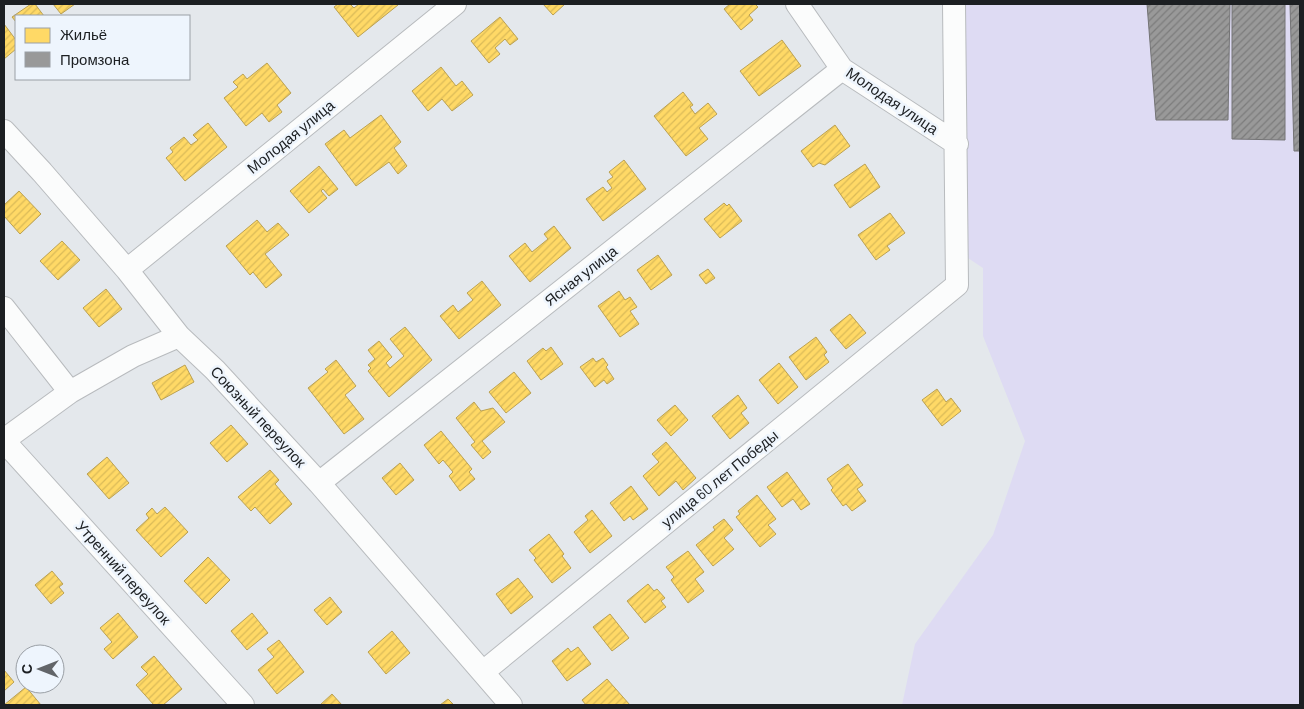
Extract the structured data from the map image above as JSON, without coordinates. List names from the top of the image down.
{
  "streets": {
    "street": [
      "Молодая улица",
      "Ясная улица",
      "Союзный переулок",
      "улица 60 лет Победы",
      "Утренний переулок"
    ]
  },
  "crossings": [
    ["Молодая улица", "Ясная улица"],
    ["Молодая улица", "Союзный переулок"],
    ["Молодая улица", "улица 60 лет Победы"],
    ["Ясная улица", "Союзный переулок"],
    ["Союзный переулок", "улица 60 лет Победы"]
  ],
  "legend": ["Жильё", "Промзона"],
  "north": "left"
}
